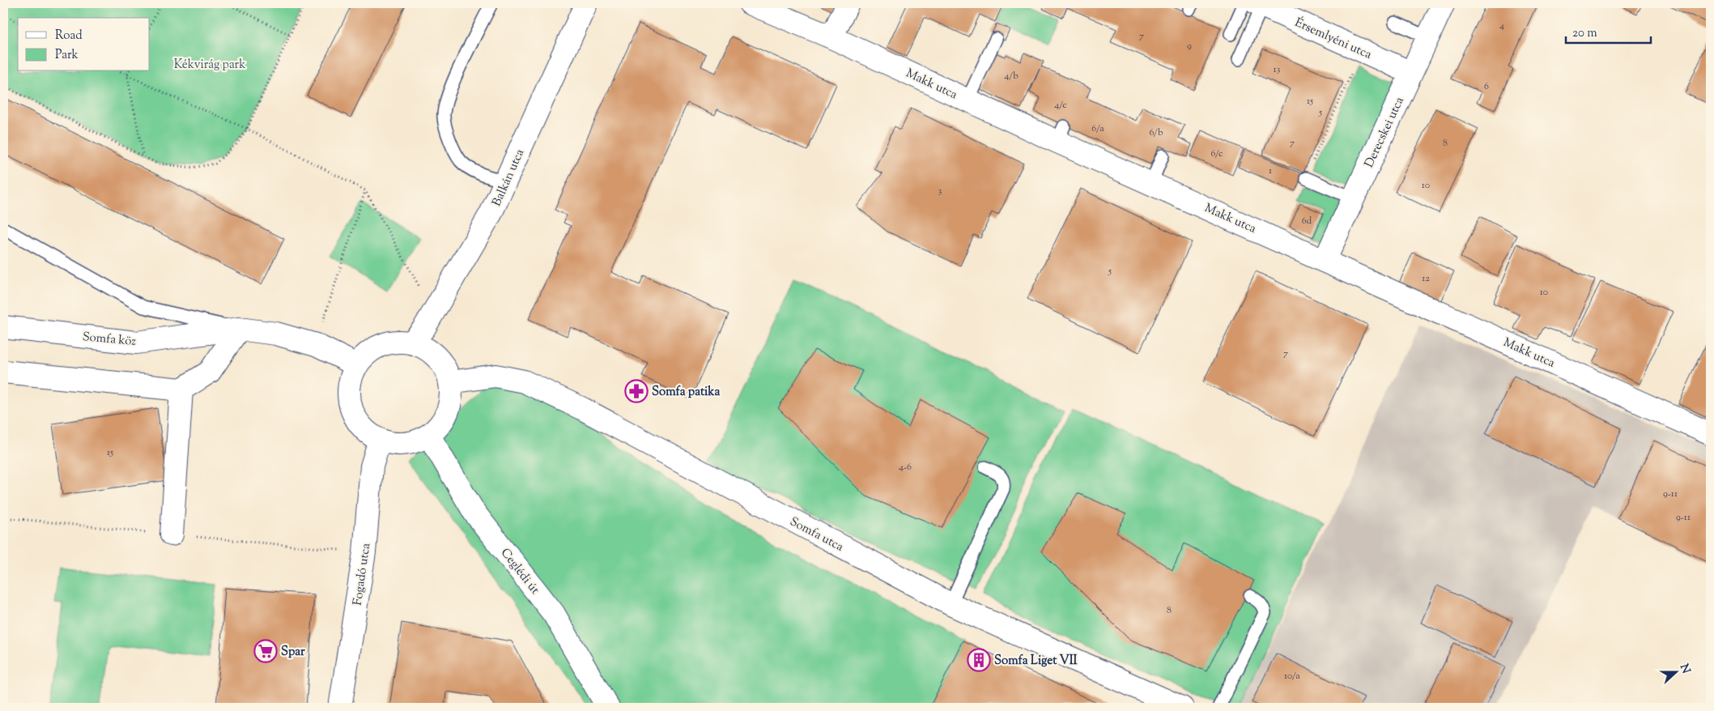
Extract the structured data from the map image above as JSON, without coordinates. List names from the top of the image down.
{
  "streets": {
    "street": [
      "Érsemlyéni utca",
      "Makk utca",
      "Derecskei utca",
      "Balkán utca",
      "Somfa köz",
      "Somfa utca",
      "Ceglédi út",
      "Fogadó utca"
    ]
  },
  "crossings": [
    ["Érsemlyéni utca", "Derecskei utca"],
    ["Makk utca", "Derecskei utca"],
    ["Balkán utca", "Somfa köz"],
    ["Balkán utca", "Somfa utca"],
    ["Balkán utca", "Ceglédi út"],
    ["Balkán utca", "Fogadó utca"],
    ["Somfa köz", "Somfa utca"],
    ["Somfa köz", "Ceglédi út"],
    ["Somfa köz", "Fogadó utca"],
    ["Somfa utca", "Ceglédi út"],
    ["Somfa utca", "Fogadó utca"],
    ["Ceglédi út", "Fogadó utca"]
  ],
  "parks": ["Kékvirág park"],
  "places": {
    "pharmacy": ["Somfa patika"],
    "supermarket": ["Spar"],
    "building": ["Somfa Liget VII"]
  },
  "house_numbers": [
    "4",
    "7",
    "9",
    "13",
    "4/b",
    "6",
    "15",
    "4/c",
    "5",
    "6/a",
    "6/b",
    "7",
    "8",
    "6/c",
    "1",
    "10",
    "3",
    "6d",
    "5",
    "12",
    "10",
    "7",
    "15",
    "4-6",
    "9-11",
    "9-11",
    "8",
    "10/a"
  ],
  "legend": ["Road", "Park"],
  "scale_bar": "20 m",
  "north": "right"
}
